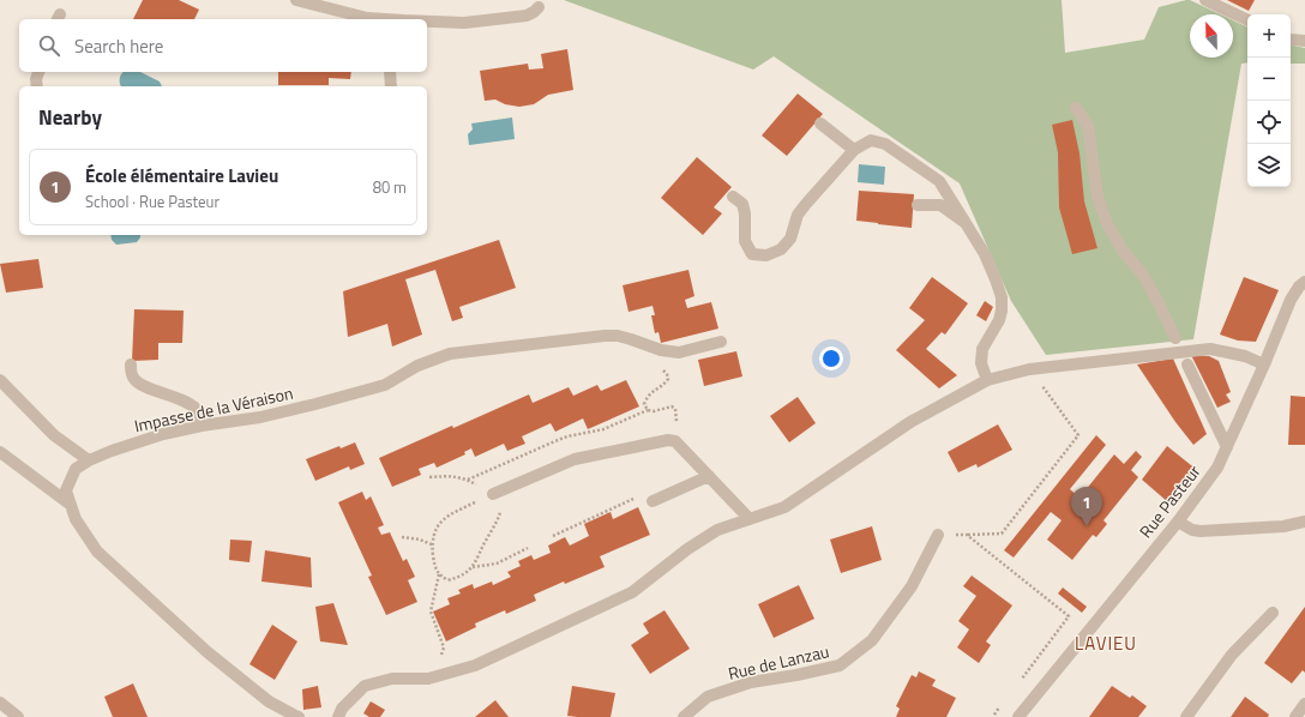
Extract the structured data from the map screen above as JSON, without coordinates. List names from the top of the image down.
{
  "streets": {
    "street": ["Impasse de la Véraison", "Rue Pasteur", "Rue de Lanzau"]
  },
  "districts": ["LAVIEU"],
  "north": "top",
  "page": {
    "map_buttons": ["+", "−"],
    "search": "Search here",
    "heading": "Nearby",
    "list": [
      {
        "mark": "1",
        "name": "École élémentaire Lavieu",
        "note": "School · Rue Pasteur",
        "value": "80 m"
      }
    ],
    "pins": "1"
  }
}
